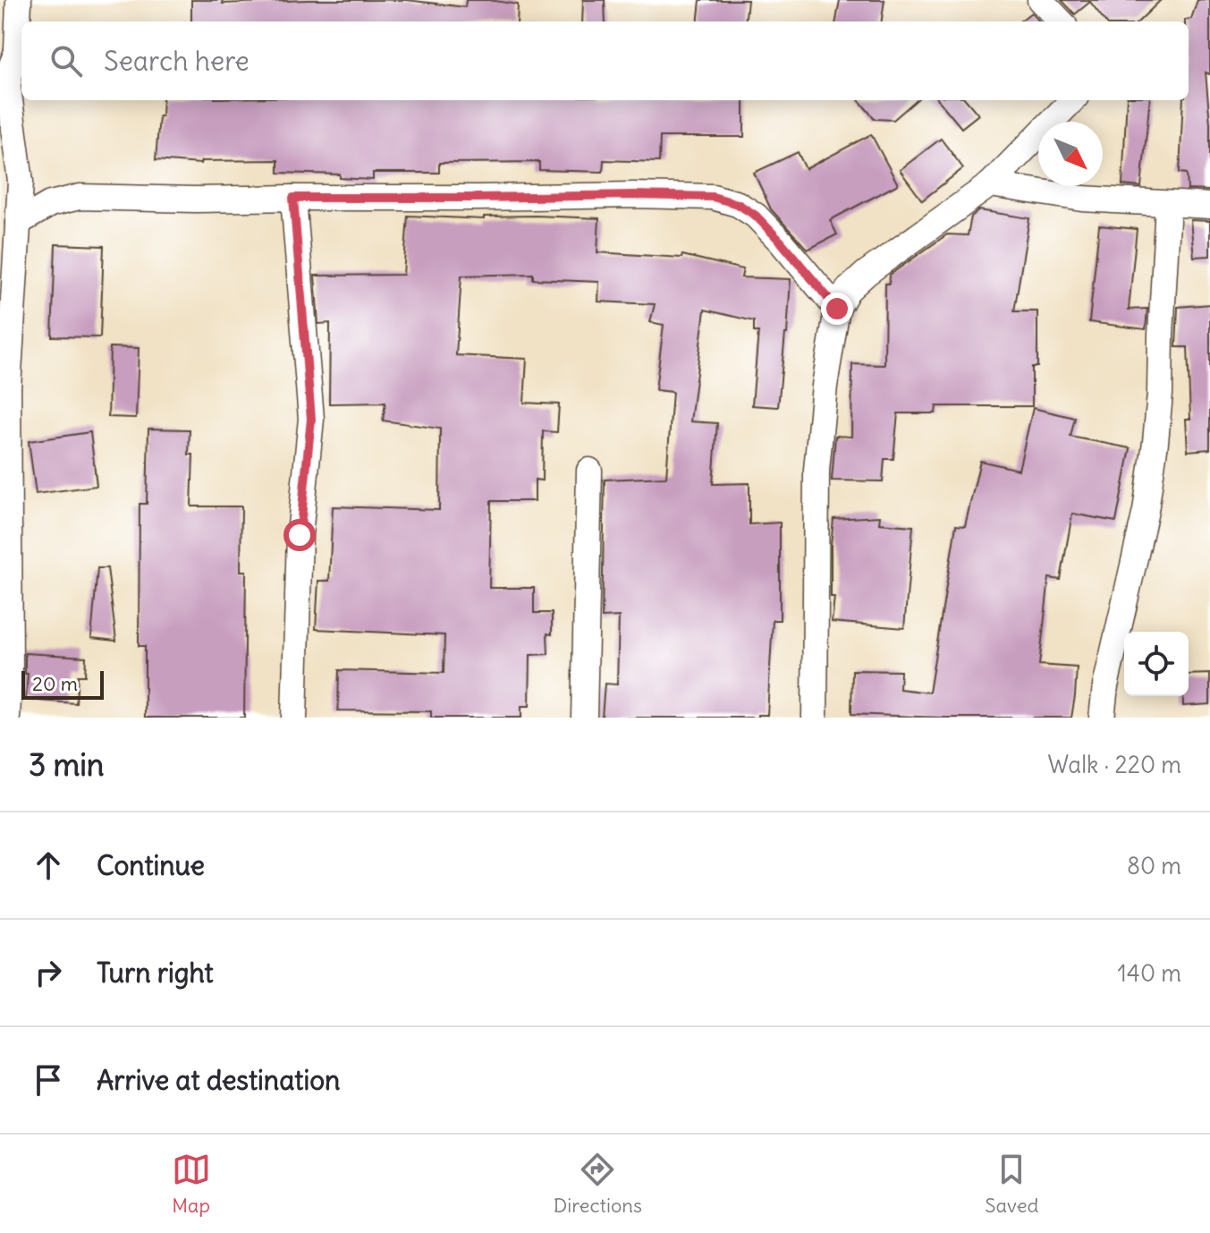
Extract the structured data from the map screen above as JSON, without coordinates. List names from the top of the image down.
{
  "scale_bar": "20 m",
  "north": "bottom right",
  "page": {
    "search": "Search here",
    "scale": "20 m",
    "heading": ["3 min", "Walk · 220 m"],
    "list": [
      ["Continue", "80 m"],
      ["Turn right", "140 m"],
      "Arrive at destination"
    ],
    "nav": ["Map", "Directions", "Saved"]
  }
}
